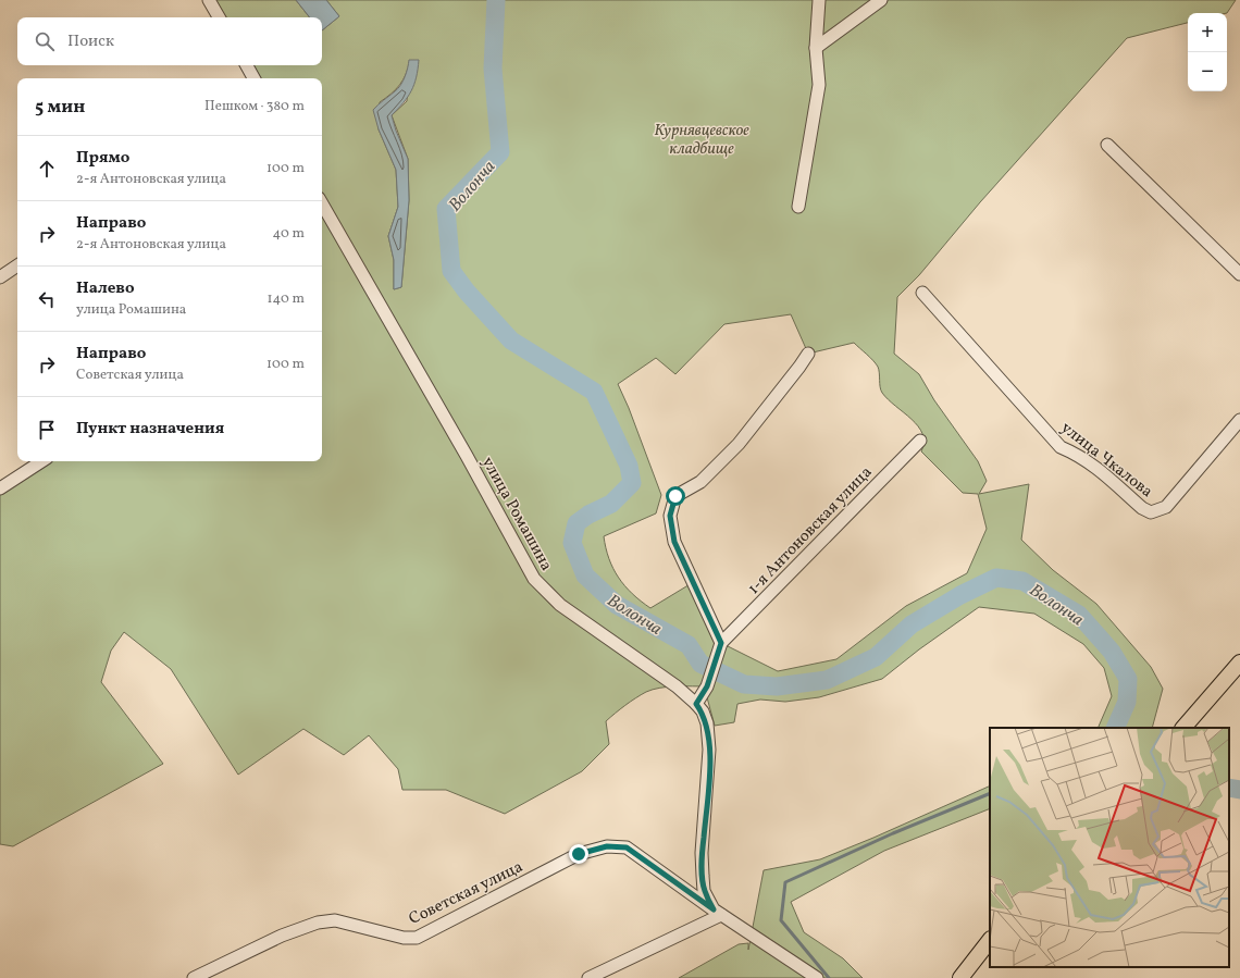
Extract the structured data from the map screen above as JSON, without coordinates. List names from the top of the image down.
{
  "streets": {
    "street": [
      "улица Чкалова",
      "улица Ромашина",
      "1-я Антоновская улица",
      "Советская улица"
    ]
  },
  "crossings": [
    ["улица Ромашина", "Советская улица"]
  ],
  "water": ["Волонча"],
  "parks": ["Курнявцевское кладбище"],
  "page": {
    "map_buttons": ["+", "−"],
    "search": "Поиск",
    "heading": ["5 мин", "Пешком · 380 m"],
    "list": [
      ["Прямо", "2-я Антоновская улица", "100 m"],
      ["Направо", "2-я Антоновская улица", "40 m"],
      ["Налево", "улица Ромашина", "140 m"],
      ["Направо", "Советская улица", "100 m"],
      "Пункт назначения"
    ]
  }
}
